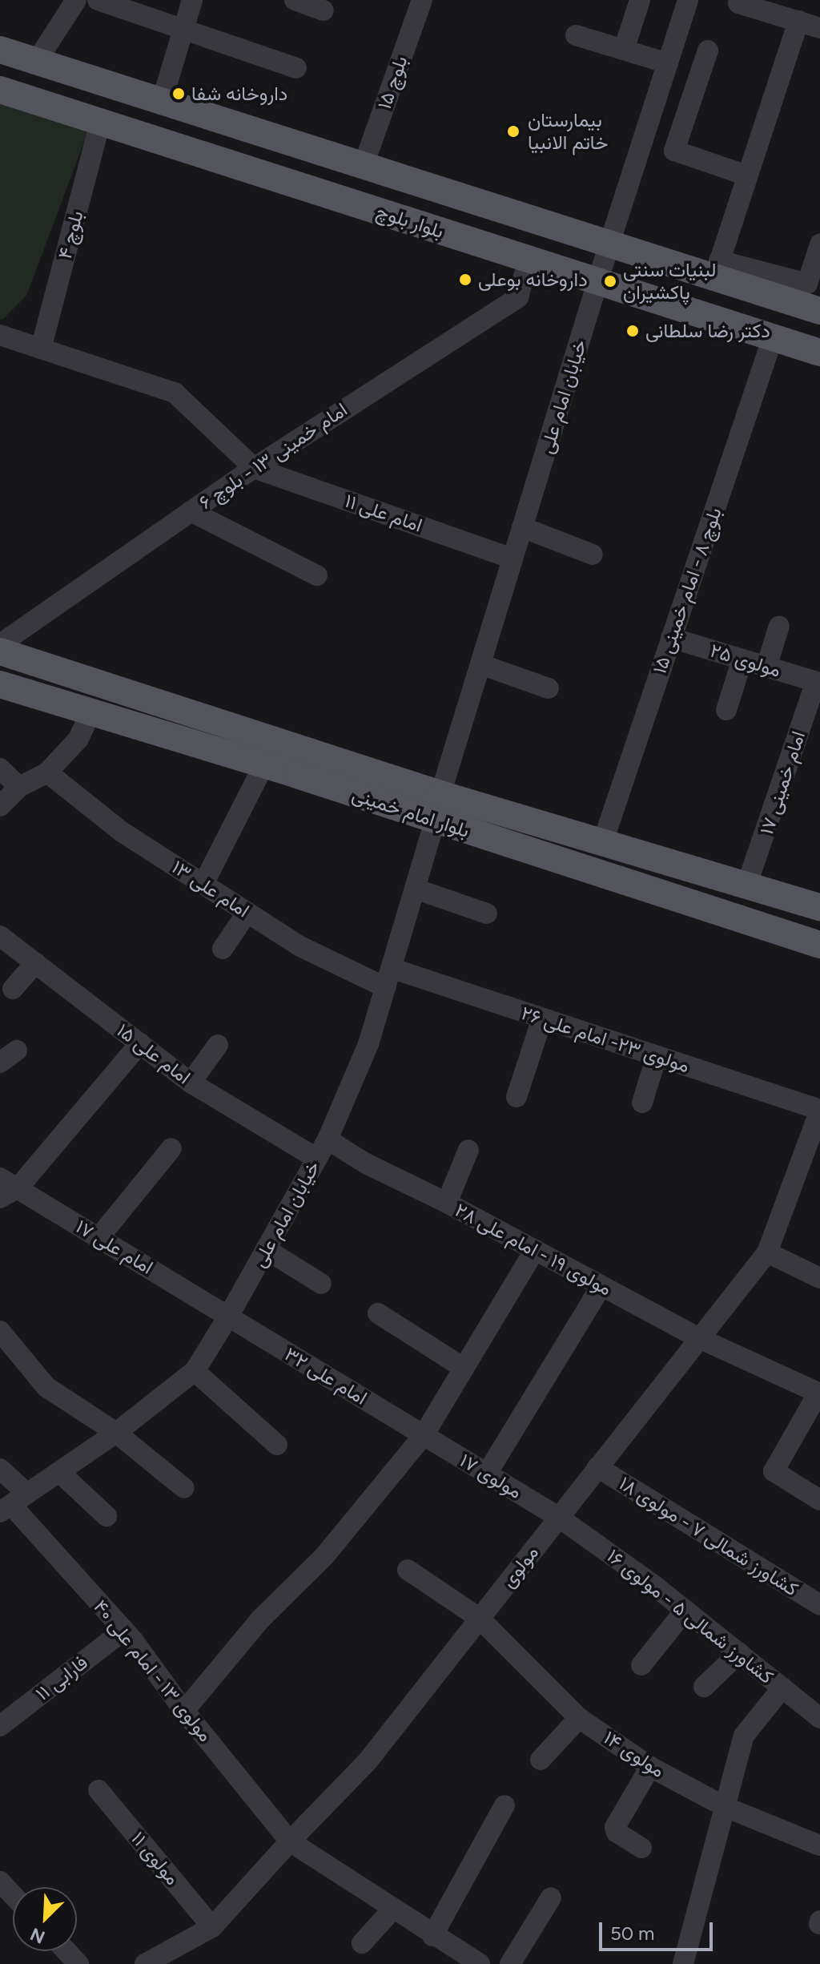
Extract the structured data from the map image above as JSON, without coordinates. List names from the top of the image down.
{
  "streets": {
    "main road": ["بلوار بلوچ", "بلوار امام خمینی"],
    "street": [
      "بلوچ ۱۵",
      "بلوچ ۴",
      "خیابان امام علی",
      "امام خمینی ۱۳ - بلوچ ۶",
      "امام علی ۱۱",
      "بلوچ ۸ - امام خمینی ۱۵",
      "مولوی ۲۵",
      "امام خمینی ۱۷",
      "امام علی ۱۳",
      "مولوی ۲۳- امام علی ۲۶",
      "امام علی ۱۵",
      "امام علی ۱۷",
      "مولوی ۱۹ - امام علی ۲۸",
      "امام علی ۳۲",
      "مولوی ۱۷",
      "کشاورز شمالی ۷ - مولوی ۱۸",
      "مولوی",
      "کشاورز شمالی ۵ - مولوی ۱۶",
      "مولوی ۱۳ - امام علی ۴۰",
      "فارابی ۱۱",
      "مولوی ۱۴",
      "مولوی ۱۱"
    ]
  },
  "crossings": [
    ["بلوچ ۱۵", "بلوار بلوچ"],
    ["بلوار بلوچ", "بلوچ ۴"],
    ["بلوار بلوچ", "خیابان امام علی"],
    ["بلوار بلوچ", "امام خمینی ۱۳ - بلوچ ۶"],
    ["بلوار بلوچ", "بلوچ ۸ - امام خمینی ۱۵"],
    ["خیابان امام علی", "امام علی ۱۱"],
    ["خیابان امام علی", "بلوار امام خمینی"],
    ["خیابان امام علی", "امام علی ۱۳"],
    ["خیابان امام علی", "مولوی ۲۳- امام علی ۲۶"],
    ["خیابان امام علی", "امام علی ۱۵"],
    ["خیابان امام علی", "امام علی ۱۷"],
    ["خیابان امام علی", "مولوی ۱۹ - امام علی ۲۸"],
    ["خیابان امام علی", "امام علی ۳۲"],
    ["خیابان امام علی", "مولوی ۱۳ - امام علی ۴۰"],
    ["امام خمینی ۱۳ - بلوچ ۶", "امام علی ۱۱"],
    ["بلوچ ۸ - امام خمینی ۱۵", "مولوی ۲۵"],
    ["بلوچ ۸ - امام خمینی ۱۵", "بلوار امام خمینی"],
    ["مولوی ۲۵", "امام خمینی ۱۷"],
    ["امام خمینی ۱۷", "بلوار امام خمینی"],
    ["امام علی ۱۳", "مولوی ۲۳- امام علی ۲۶"],
    ["مولوی ۲۳- امام علی ۲۶", "مولوی"],
    ["امام علی ۱۷", "امام علی ۳۲"],
    ["مولوی ۱۹ - امام علی ۲۸", "مولوی"],
    ["امام علی ۳۲", "مولوی ۱۷"],
    ["مولوی ۱۷", "مولوی"],
    ["مولوی ۱۷", "کشاورز شمالی ۵ - مولوی ۱۶"],
    ["کشاورز شمالی ۷ - مولوی ۱۸", "مولوی"],
    ["مولوی", "کشاورز شمالی ۵ - مولوی ۱۶"],
    ["مولوی", "مولوی ۱۳ - امام علی ۴۰"],
    ["مولوی", "مولوی ۱۴"],
    ["مولوی", "مولوی ۱۱"],
    ["مولوی ۱۳ - امام علی ۴۰", "فارابی ۱۱"]
  ],
  "places": [
    "داروخانه شفا",
    "بیمارستان خاتم الانبیا",
    "داروخانه بوعلی",
    "لبنیات سنتی پاکشیران",
    "دکتر رضا سلطانی"
  ],
  "scale_bar": "50 m",
  "north": "bottom left"
}
